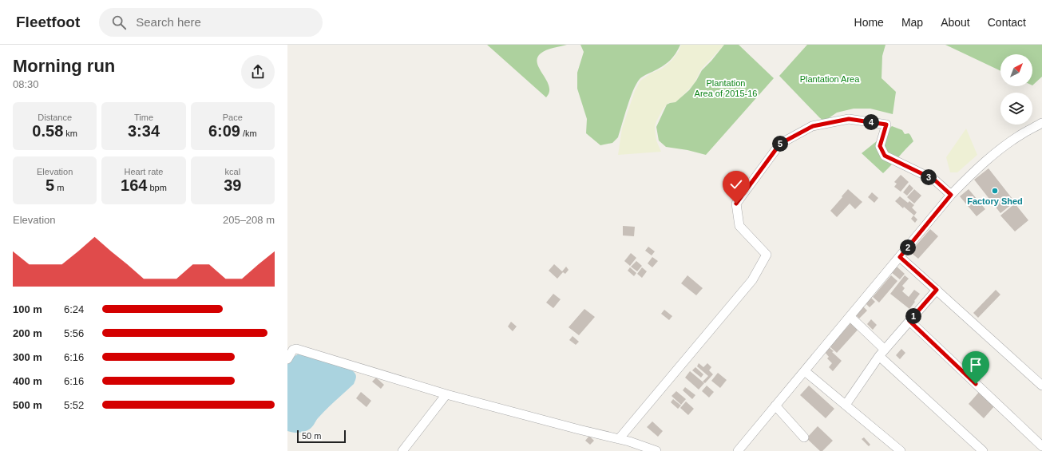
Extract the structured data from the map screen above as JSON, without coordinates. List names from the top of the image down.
{
  "parks": ["Plantation Area", "Plantation Area of 2015-16"],
  "places": ["Factory Shed"],
  "scale_bar": "50 m",
  "north": "top right",
  "page": {
    "header": "Fleetfoot",
    "search": "Search here",
    "nav": [
      "Home",
      "Map",
      "About",
      "Contact"
    ],
    "heading": ["Morning run", "08:30"],
    "stats": [
      ["Distance", "0.58 km"],
      ["Time", "3:34"],
      ["Pace", "6:09 /km"],
      ["Elevation", "5 m"],
      ["Heart rate", "164 bpm"],
      ["kcal", "39"]
    ],
    "pins": [
      "4",
      "5",
      "3",
      "2",
      "1"
    ],
    "chart": ["Elevation", "205–208 m"],
    "list": [
      {
        "name": "100 m",
        "note": "6:24"
      },
      {
        "name": "200 m",
        "note": "5:56"
      },
      {
        "name": "300 m",
        "note": "6:16"
      },
      {
        "name": "400 m",
        "note": "6:16"
      },
      {
        "name": "500 m",
        "note": "5:52"
      }
    ],
    "scale": "50 m"
  }
}
